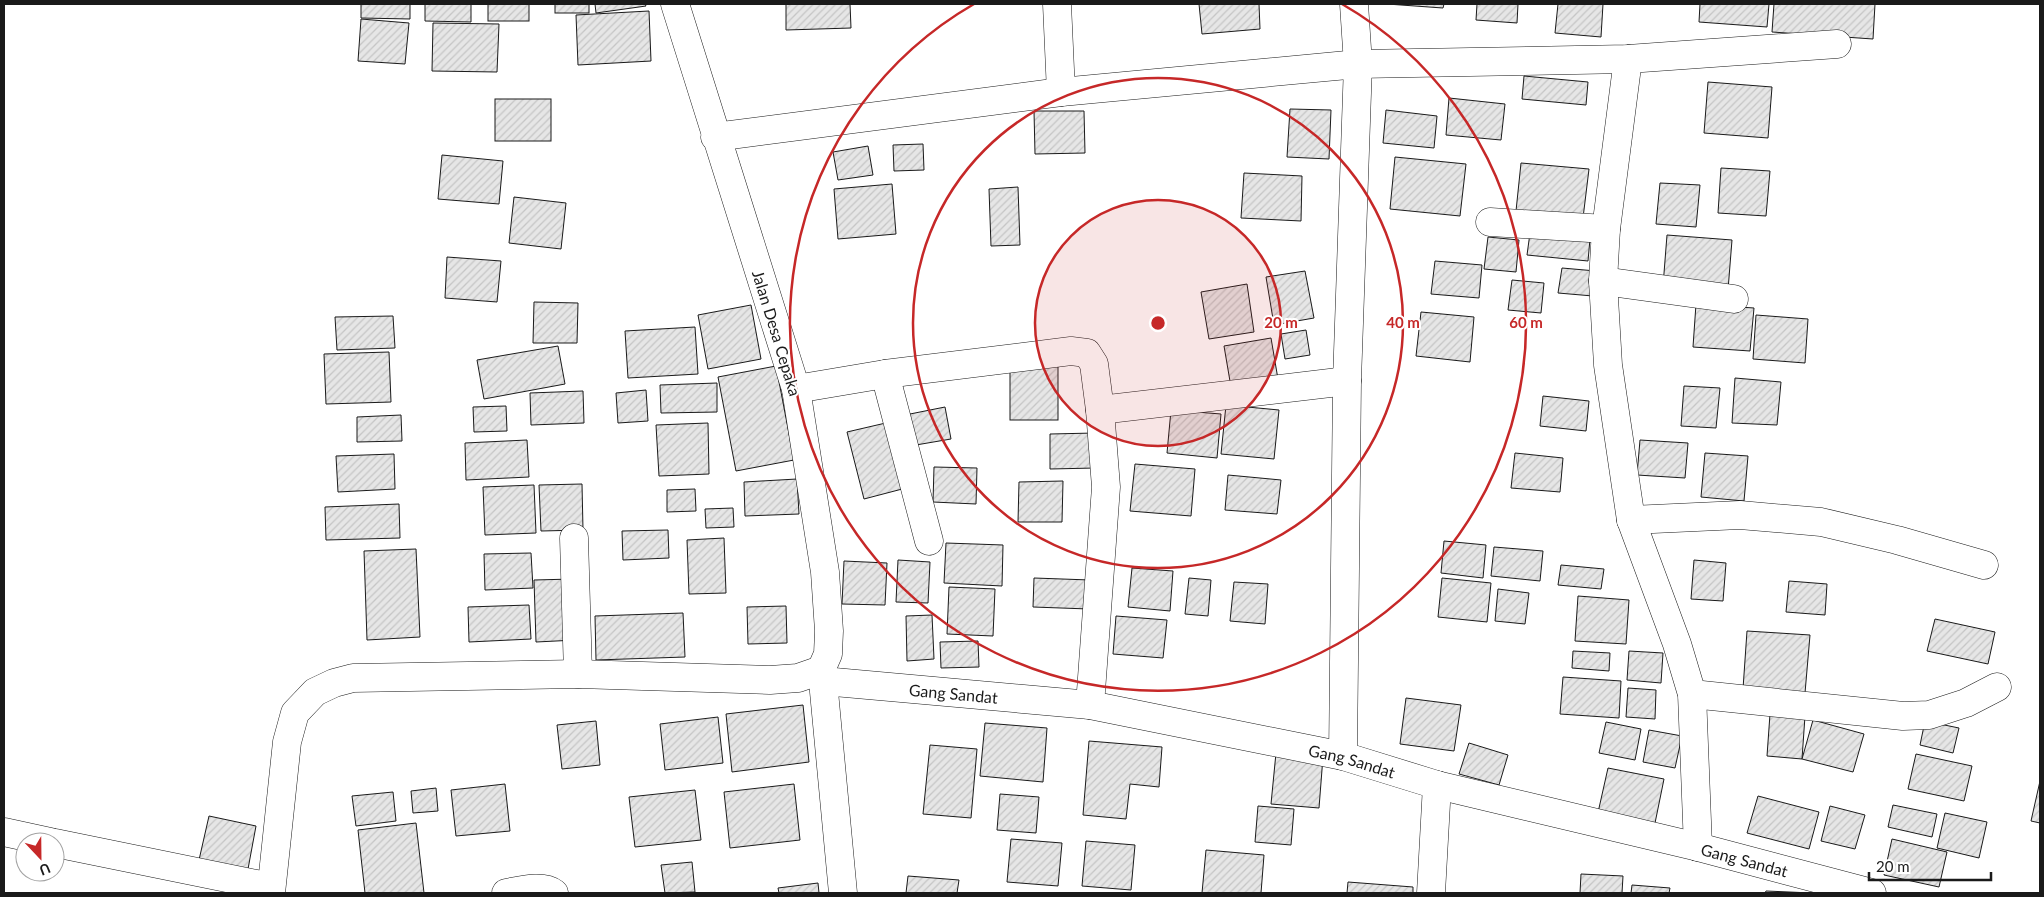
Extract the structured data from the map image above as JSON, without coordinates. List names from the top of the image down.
{
  "streets": {
    "street": ["Jalan Desa Cepaka", "Gang Sandat"]
  },
  "crossings": [
    ["Jalan Desa Cepaka", "Gang Sandat"]
  ],
  "scale_bar": "20 m",
  "north": "bottom",
  "rings": ["20 m", "40 m", "60 m"]
}
